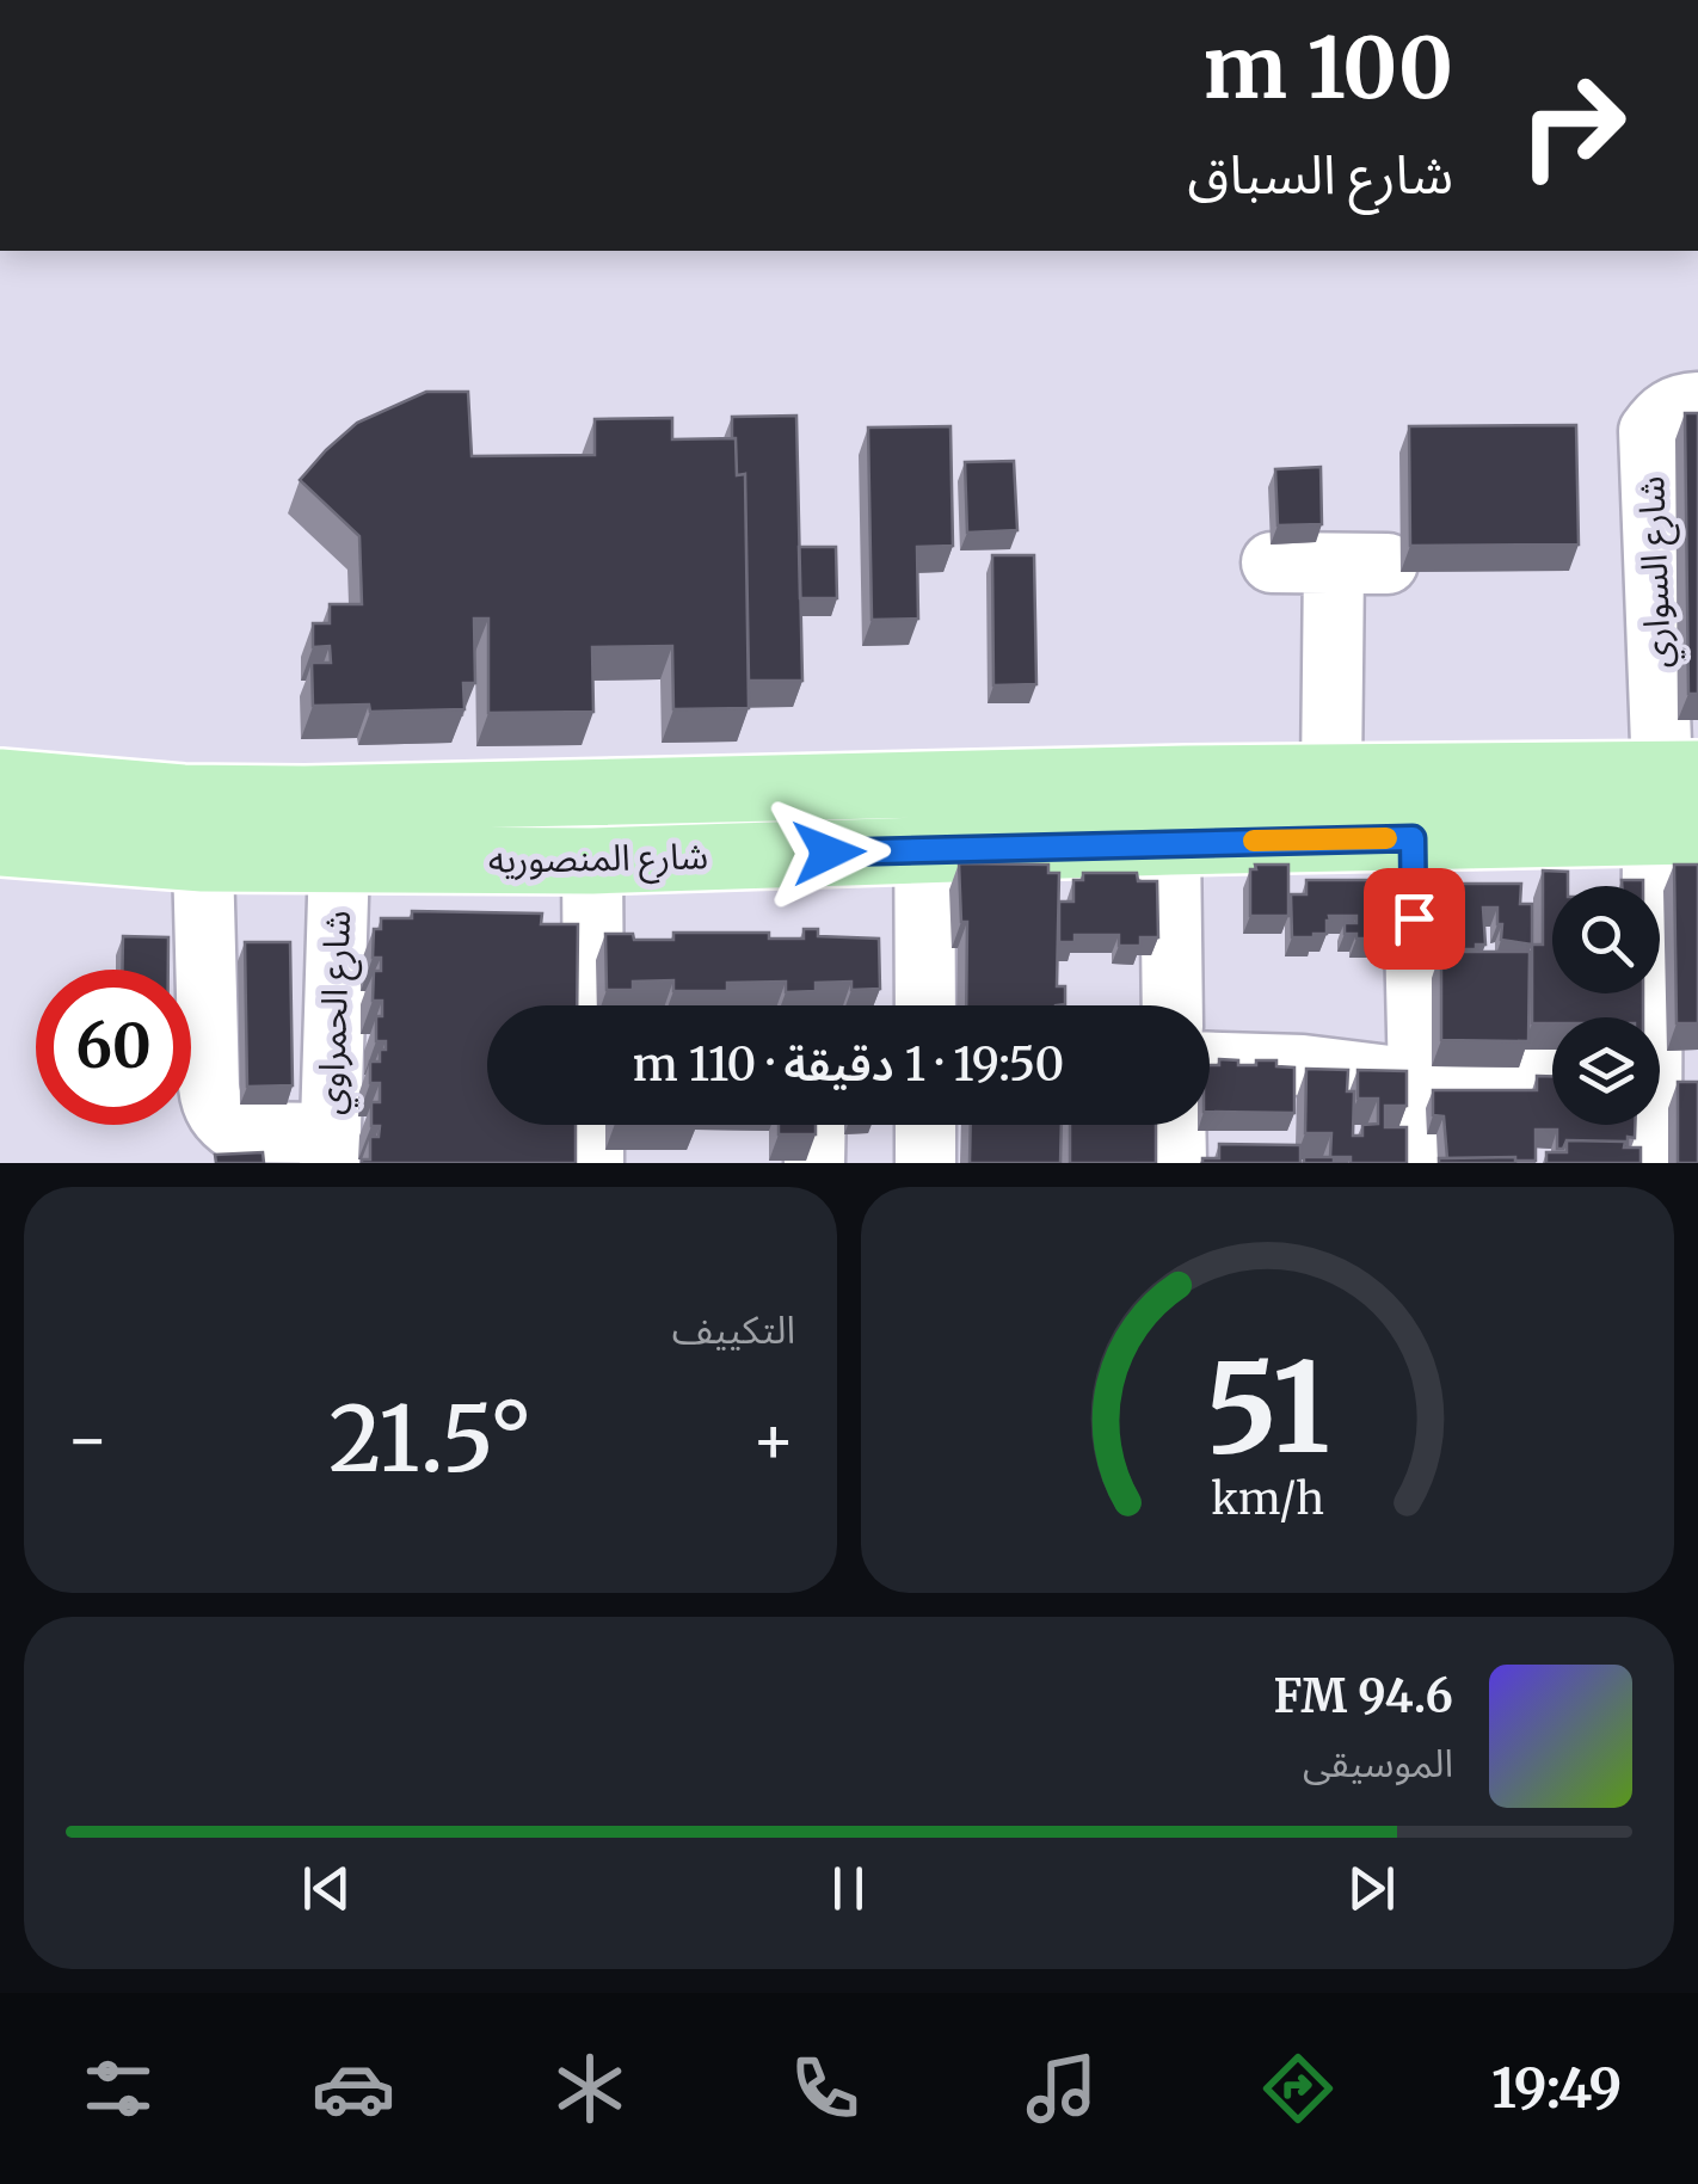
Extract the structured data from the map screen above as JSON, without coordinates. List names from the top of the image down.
{
  "streets": {
    "main road": ["شارع المنصوريه"],
    "street": ["شارع السواري", "شارع الحمراوي"]
  },
  "crossings": [
    ["شارع السواري", "شارع المنصوريه"],
    ["شارع المنصوريه", "شارع الحمراوي"]
  ],
  "page": {
    "turn": ["100 m", "شارع السباق"],
    "limit": "60",
    "trip": "19:50 · 1 دقيقة · 110 m",
    "tile": "التكييف",
    "heat": ["−", "21.5°", "+"],
    "song": ["94.6 FM", "الموسيقى"],
    "tabs": "19:49",
    "gauge": ["51", "km/h"]
  }
}
